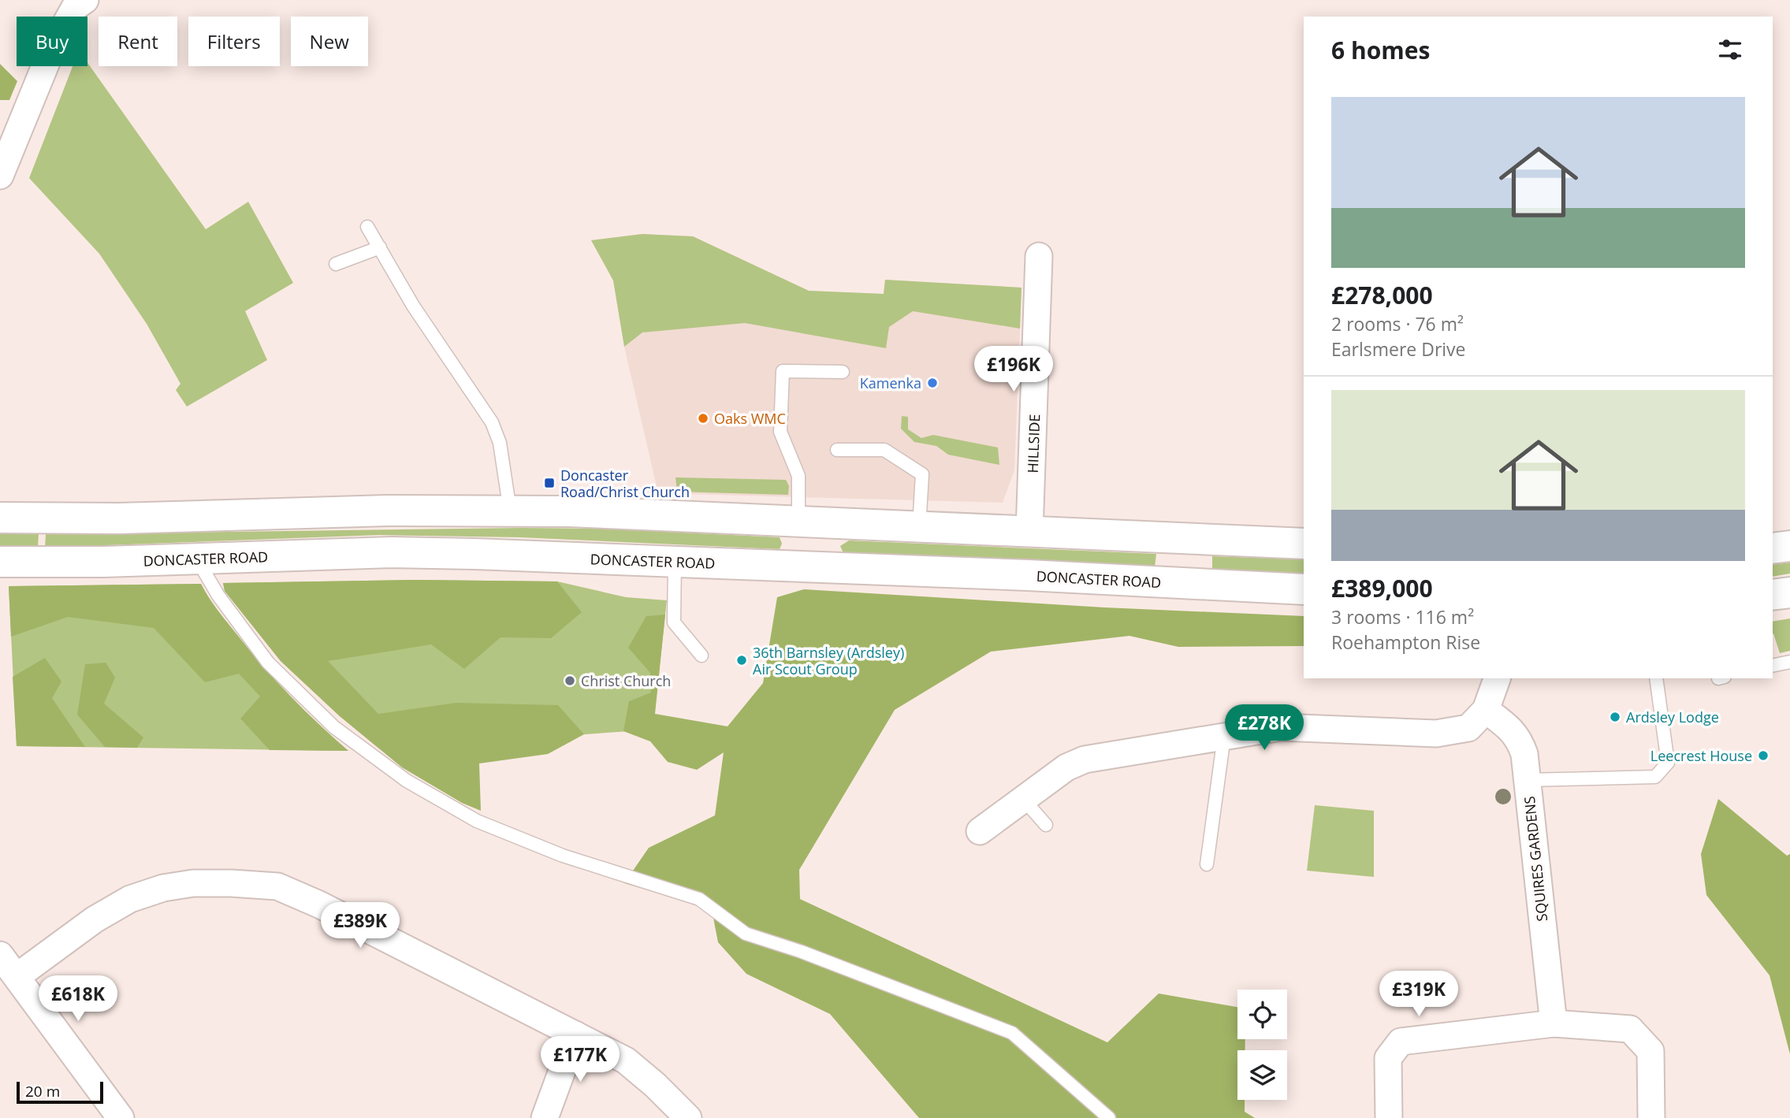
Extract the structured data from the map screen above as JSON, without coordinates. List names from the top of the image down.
{
  "streets": {
    "highway": ["DONCASTER ROAD"],
    "street": ["HILLSIDE", "SQUIRES GARDENS"]
  },
  "places": {
    "other": [
      "Kamenka",
      "Oaks WMC",
      "36th Barnsley (Ardsley) Air Scout Group",
      "Christ Church",
      "Ardsley Lodge",
      "Leecrest House"
    ],
    "transit": ["Doncaster Road/Christ Church"]
  },
  "scale_bar": "20 m",
  "page": {
    "chip": [
      "Buy",
      "Rent",
      "Filters",
      "New"
    ],
    "heading": "6 homes",
    "list": [
      {
        "name": "£278,000",
        "note": "2 rooms · 76 m² · Earlsmere Drive"
      },
      {
        "name": "£389,000",
        "note": "3 rooms · 116 m² · Roehampton Rise"
      }
    ],
    "price": [
      "£196K",
      "£278K",
      "£389K",
      "£319K",
      "£618K",
      "£177K"
    ],
    "scale": "20 m"
  }
}
